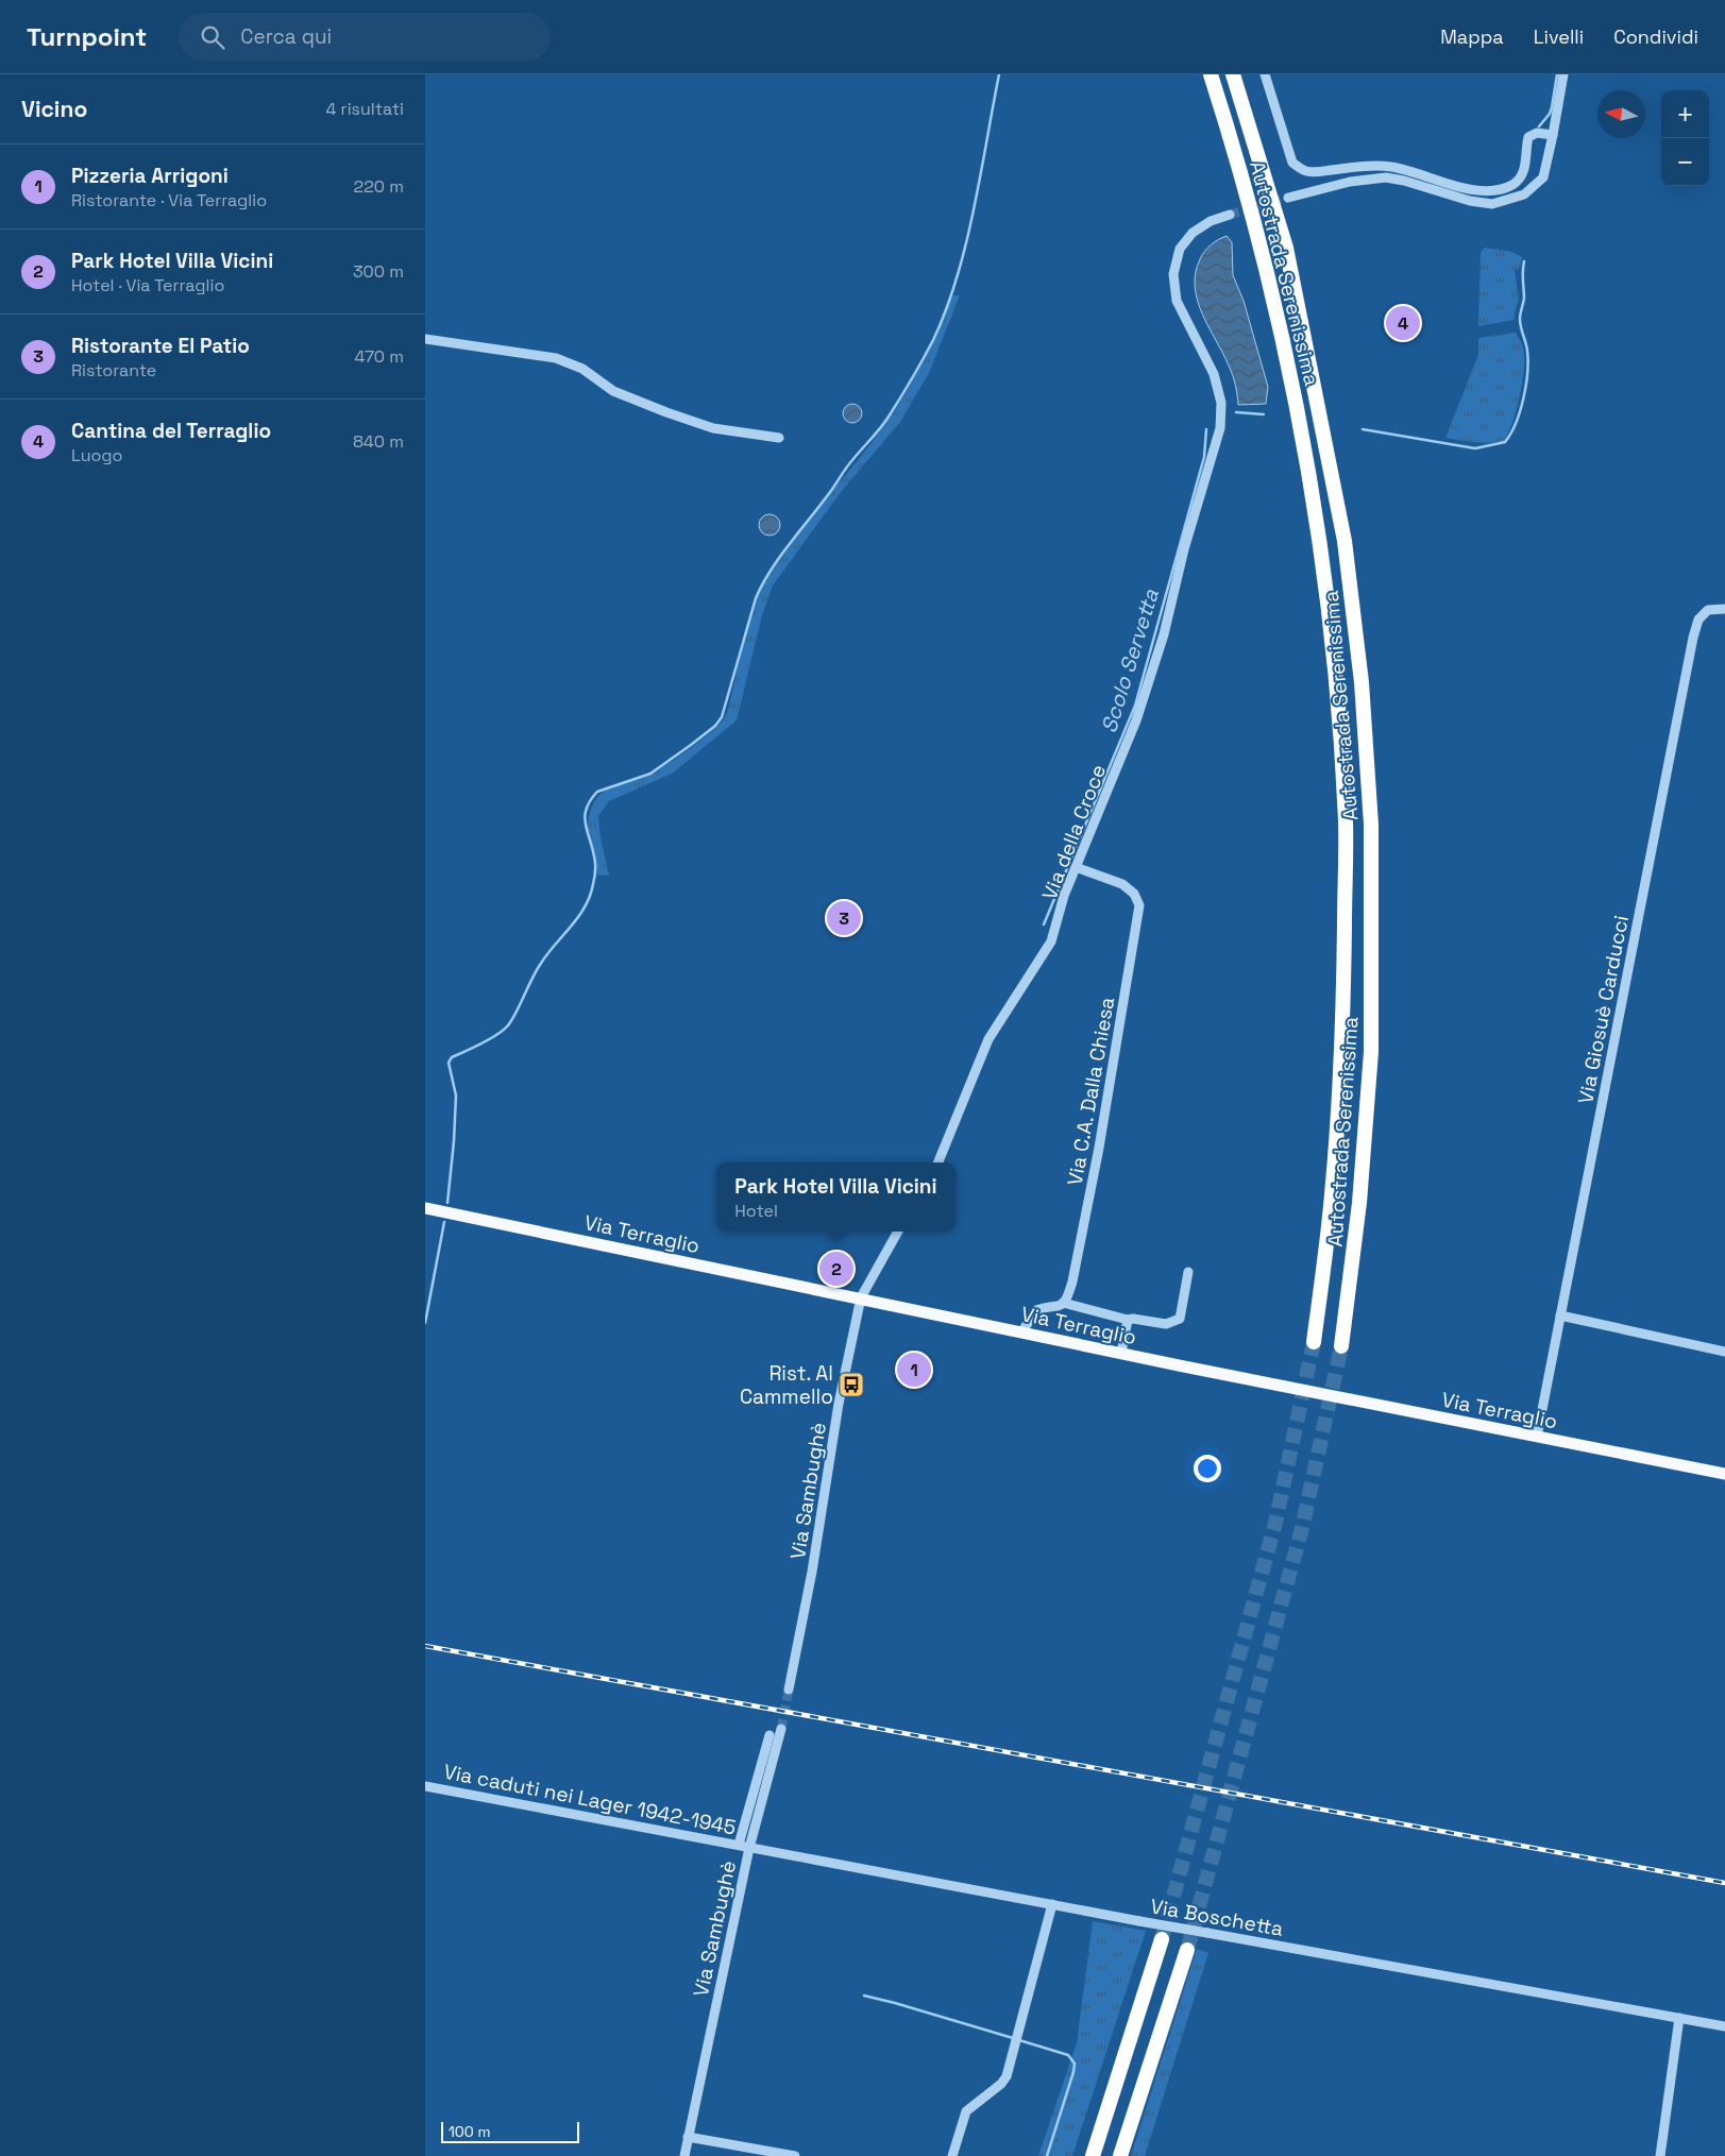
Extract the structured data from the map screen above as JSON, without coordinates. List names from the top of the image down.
{
  "streets": {
    "highway": ["Autostrada Serenissima"],
    "main road": ["Via Terraglio"],
    "street": [
      "Via della Croce",
      "Via Giosuè Carducci",
      "Via C.A. Dalla Chiesa",
      "Via Sambughè",
      "Via caduti nei Lager 1942-1945",
      "Via Boschetta"
    ]
  },
  "crossings": [
    ["Via della Croce", "Via C.A. Dalla Chiesa"],
    ["Via Giosuè Carducci", "Via Terraglio"],
    ["Via Terraglio", "Via Sambughè"],
    ["Via Sambughè", "Via caduti nei Lager 1942-1945"],
    ["Via Sambughè", "Via Boschetta"],
    ["Via caduti nei Lager 1942-1945", "Via Boschetta"]
  ],
  "water": ["Scolo Servetta"],
  "places": {
    "bus stop": ["Rist. Al Cammello"]
  },
  "scale_bar": "100 m",
  "north": "left",
  "page": {
    "header": "Turnpoint",
    "search": "Cerca qui",
    "nav": ["Mappa", "Livelli", "Condividi"],
    "heading": ["Vicino", "4 risultati"],
    "map_buttons": ["+", "−"],
    "list": [
      {
        "mark": "1",
        "name": "Pizzeria Arrigoni",
        "note": "Ristorante · Via Terraglio",
        "value": "220 m"
      },
      {
        "mark": "2",
        "name": "Park Hotel Villa Vicini",
        "note": "Hotel · Via Terraglio",
        "value": "300 m"
      },
      {
        "mark": "3",
        "name": "Ristorante El Patio",
        "note": "Ristorante",
        "value": "470 m"
      },
      {
        "mark": "4",
        "name": "Cantina del Terraglio",
        "note": "Luogo",
        "value": "840 m"
      }
    ],
    "pins": [
      "4",
      "3",
      "2",
      "1"
    ],
    "popup": ["Park Hotel Villa Vicini", "Hotel"],
    "scale": "100 m"
  }
}
